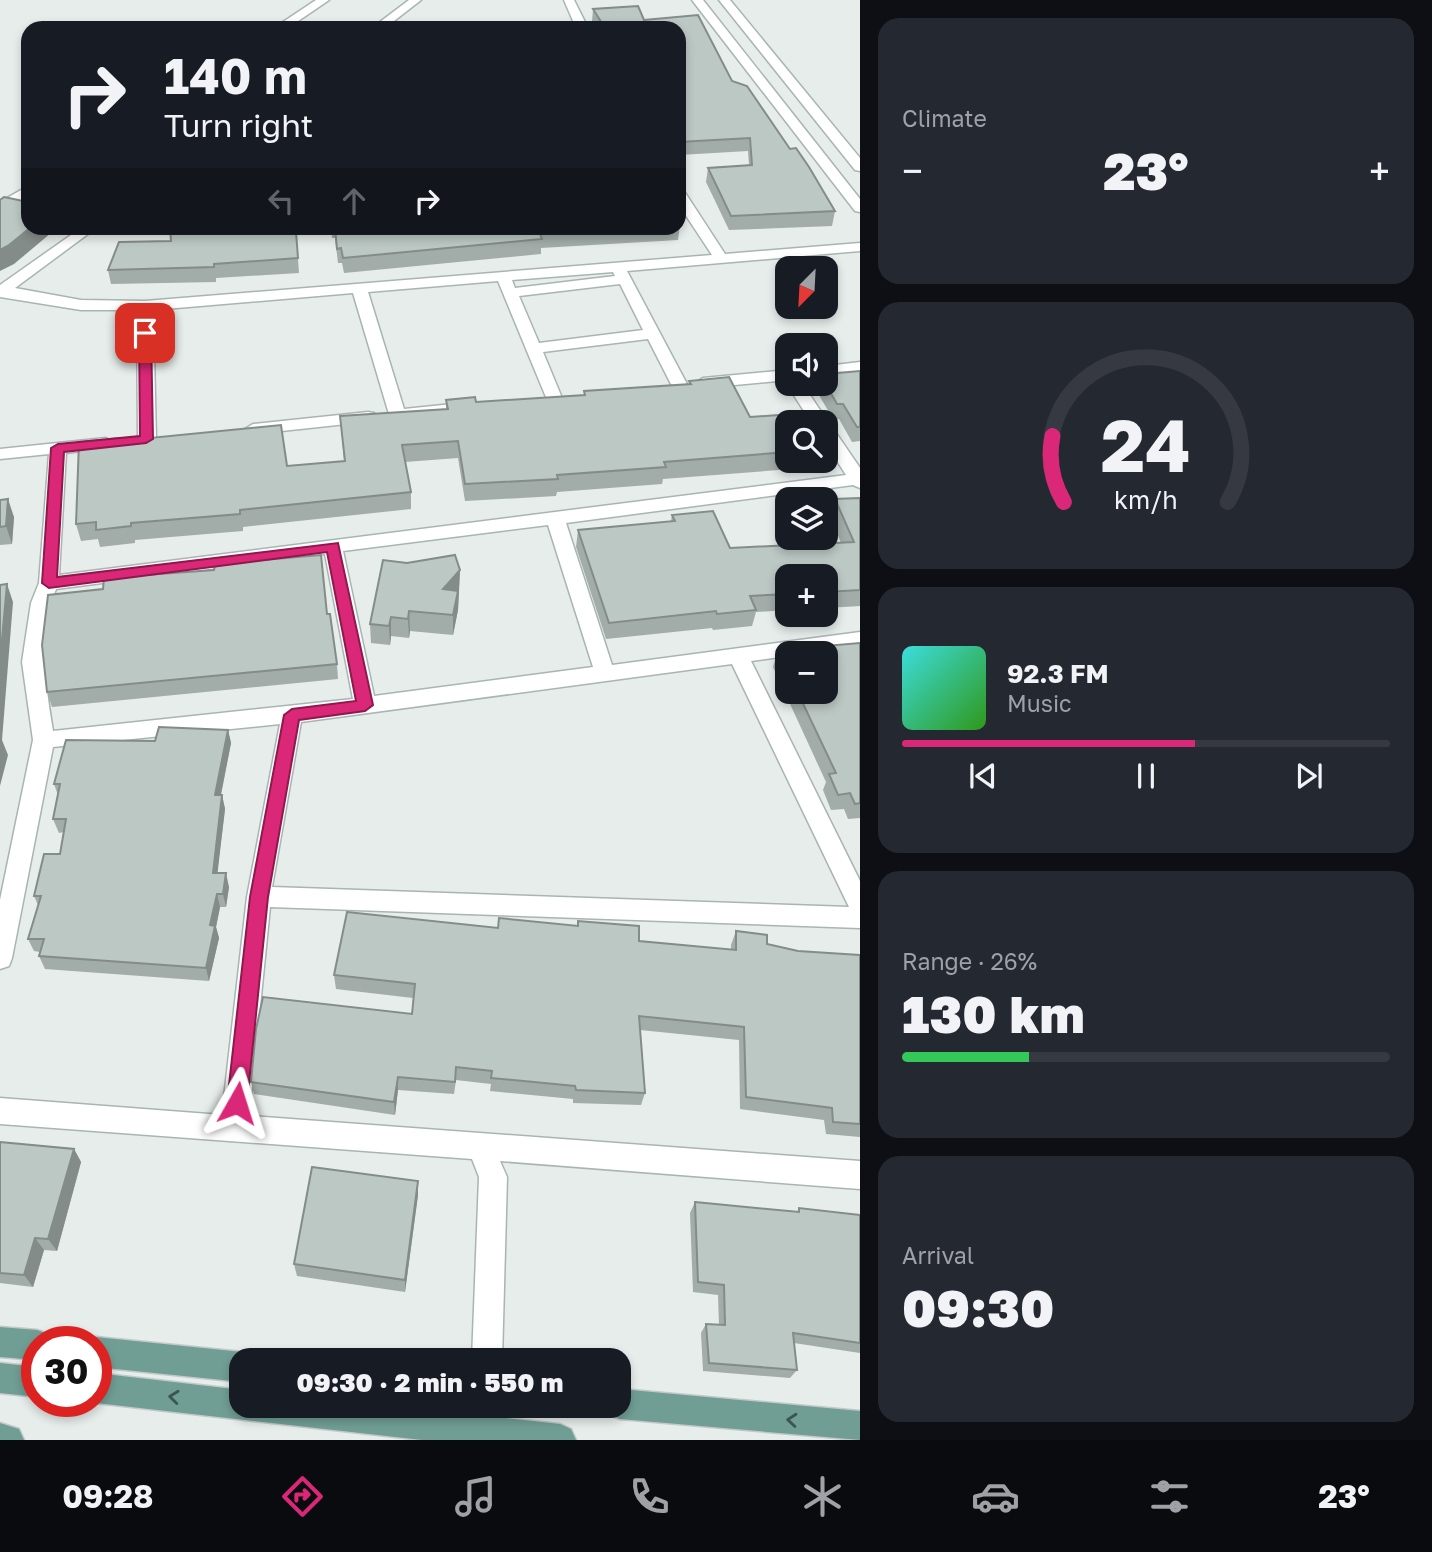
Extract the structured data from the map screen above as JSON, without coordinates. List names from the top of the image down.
{
  "north": "bottom left",
  "page": {
    "tile": [
      "Climate",
      ["Range · 26%", "130 km"],
      ["Arrival", "09:30"]
    ],
    "turn": ["140 m", "Turn right"],
    "heat": ["−", "23°", "+"],
    "map_buttons": ["+", "−"],
    "song": ["92.3 FM", "Music"],
    "limit": "30",
    "trip": "09:30 · 2 min · 550 m",
    "tabs": ["09:28", "23°"],
    "gauge": ["24", "km/h"]
  }
}
